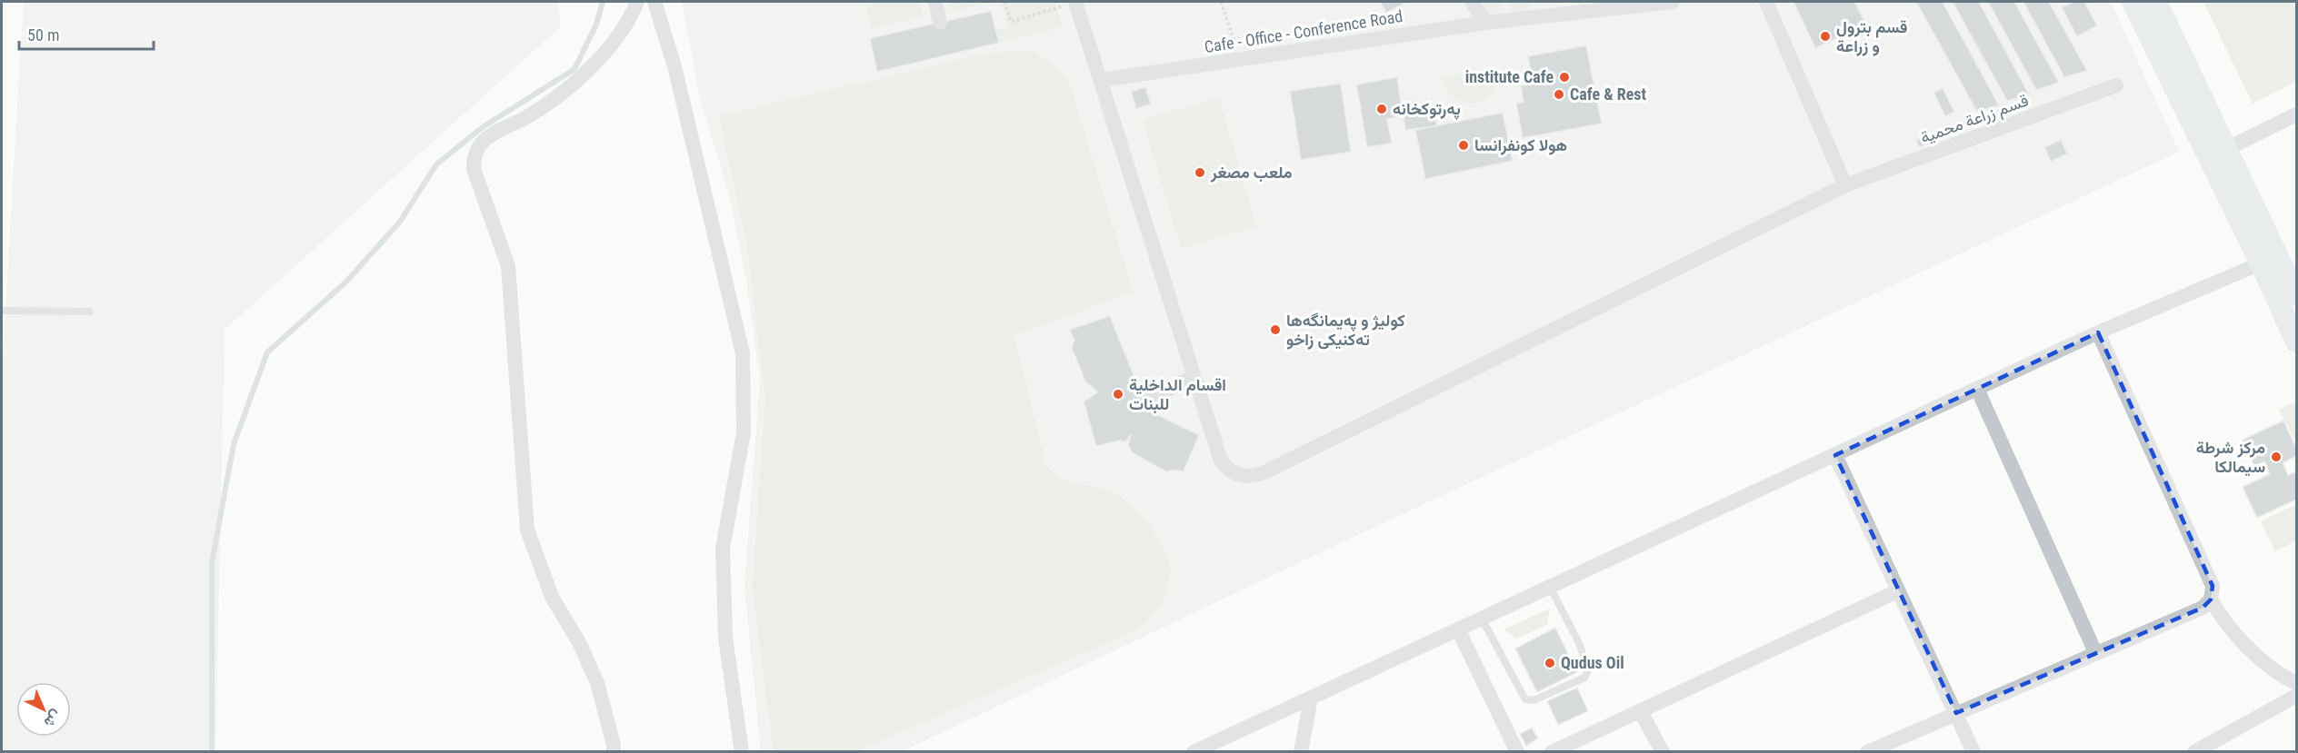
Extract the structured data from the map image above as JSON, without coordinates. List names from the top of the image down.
{
  "streets": {
    "street": ["Cafe - Office - Conference Road", "قسم زراعة محمية"]
  },
  "crossings": [
    ["Cafe - Office - Conference Road", "قسم زراعة محمية"]
  ],
  "places": [
    "قسم بترول و زراعة",
    "institute Cafe",
    "Cafe & Rest",
    "په‌رتوكخانه‌",
    "هولا كونفرانسا",
    "ملعب مصغر",
    "كوليژ و په‌يمانگه‌ها ته‌كنيكى زاخو",
    "اقسام الداخلیة للبنات",
    "مركز شرطة سيمالكا",
    "Qudus Oil"
  ],
  "scale_bar": "50 m",
  "north": "bottom right"
}
